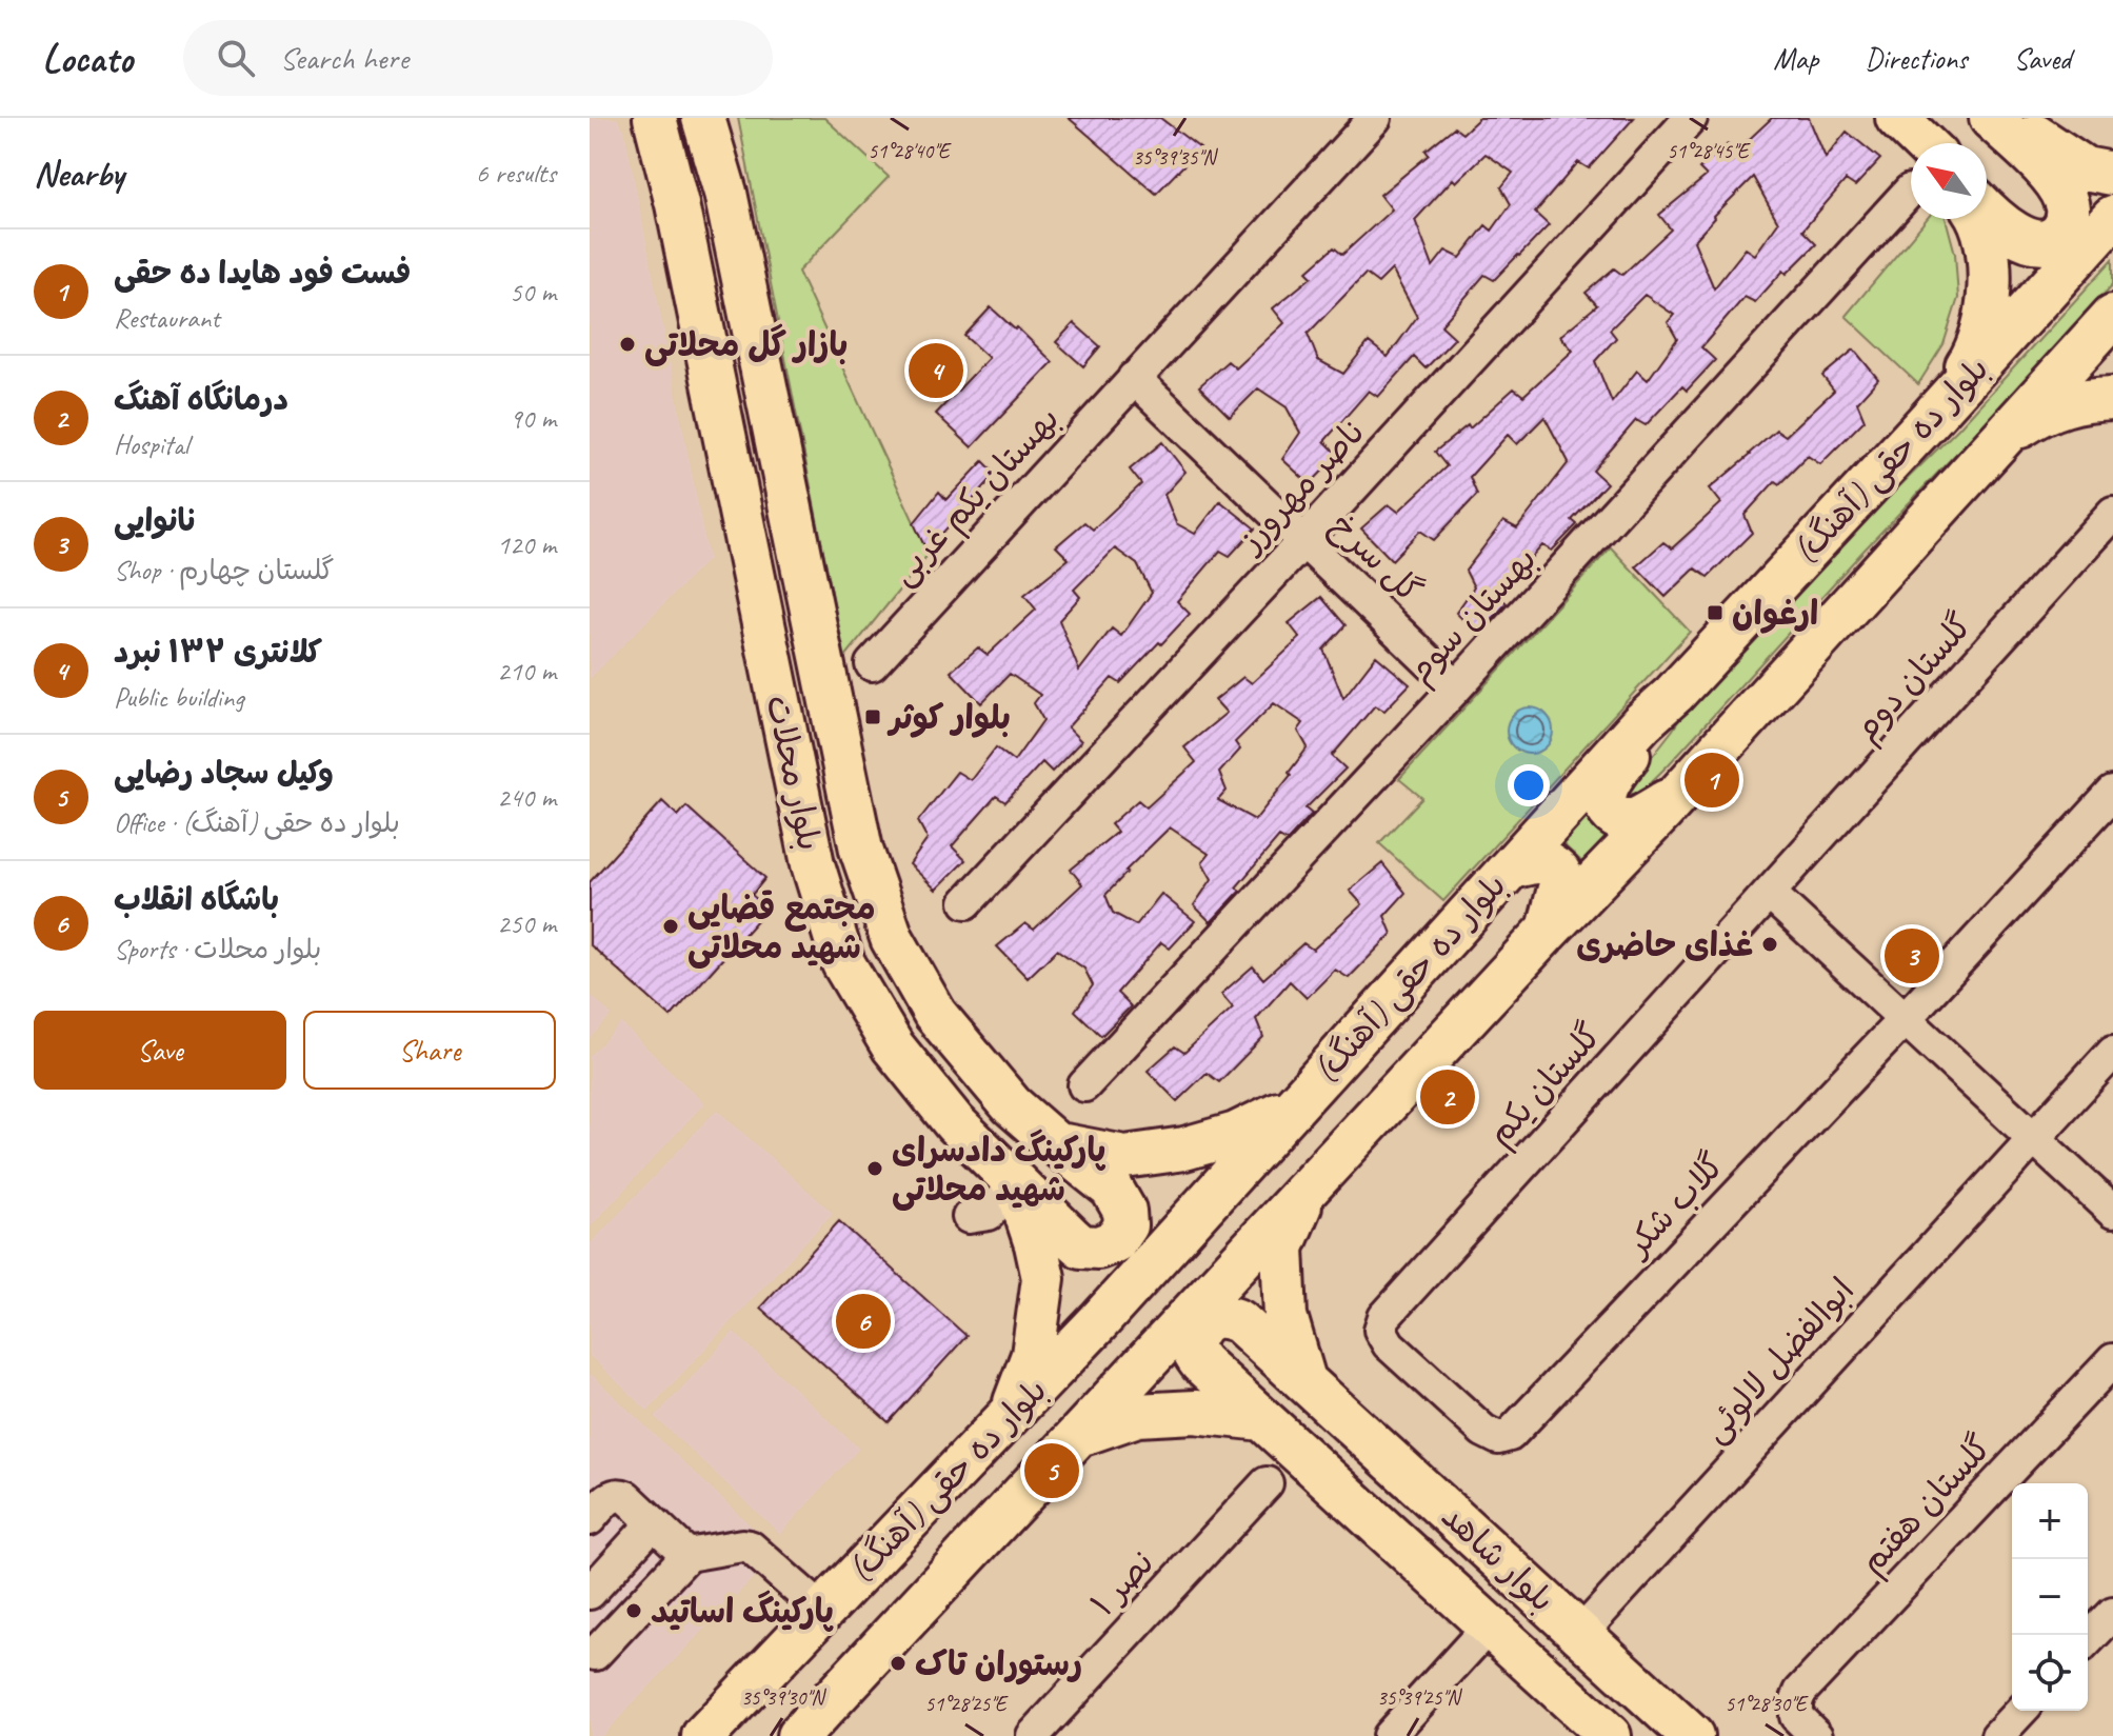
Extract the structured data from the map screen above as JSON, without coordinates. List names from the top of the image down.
{
  "streets": {
    "main road": ["بلوار ده حقی (آهنگ)", "بلوار محلات", "بلوار شاهد"],
    "street": [
      "ناصر مهرورز",
      "بهستان یکم غربی",
      "گل سرخ",
      "بهستان سوم",
      "گلستان دوم",
      "گلستان یکم",
      "گلاب شکر",
      "ابوالفضل لالوئی",
      "گلستان هفتم",
      "نصر ۱"
    ]
  },
  "crossings": [
    ["بلوار ده حقی (آهنگ)", "بلوار محلات"],
    ["ناصر مهرورز", "گل سرخ"],
    ["بهستان یکم غربی", "گل سرخ"],
    ["گل سرخ", "بهستان سوم"],
    ["گلستان دوم", "گلستان یکم"],
    ["گلستان یکم", "گلاب شکر"],
    ["ابوالفضل لالوئی", "بلوار شاهد"]
  ],
  "places": {
    "other": [
      "بازار گل محلاتی",
      "مجتمع قضایی شهید محلاتی",
      "غذای حاضری",
      "پارکینگ دادسرای شهید محلاتی",
      "پارکینگ اساتید",
      "رستوران تاک"
    ],
    "transit": ["ارغوان", "بلوار کوثر"]
  },
  "north": "top left",
  "page": {
    "header": "Locato",
    "search": "Search here",
    "nav": ["Map", "Directions", "Saved"],
    "heading": ["Nearby", "6 results"],
    "list": [
      {
        "mark": "1",
        "name": "فست فود هایدا ده حقی",
        "note": "Restaurant",
        "value": "50 m"
      },
      {
        "mark": "2",
        "name": "درمانگاه آهنگ",
        "note": "Hospital",
        "value": "90 m"
      },
      {
        "mark": "3",
        "name": "نانوایی",
        "note": "Shop · گلستان چهارم",
        "value": "120 m"
      },
      {
        "mark": "4",
        "name": "کلانتری ۱۳۲ نبرد",
        "note": "Public building",
        "value": "210 m"
      },
      {
        "mark": "5",
        "name": "وکیل سجاد رضایی",
        "note": "Office · بلوار ده حقی (آهنگ)",
        "value": "240 m"
      },
      {
        "mark": "6",
        "name": "باشگاه انقلاب",
        "note": "Sports · بلوار محلات",
        "value": "250 m"
      }
    ],
    "pins": [
      "4",
      "1",
      "3",
      "2",
      "6",
      "5"
    ],
    "buttons": ["Save", "Share"],
    "map_buttons": ["+", "−"]
  },
  "coordinates": [
    "51°28'40\"E",
    "51°28'45\"E",
    "35°39'35\"N",
    "35°39'30\"N",
    "35°39'25\"N",
    "51°28'25\"E",
    "51°28'30\"E"
  ]
}
